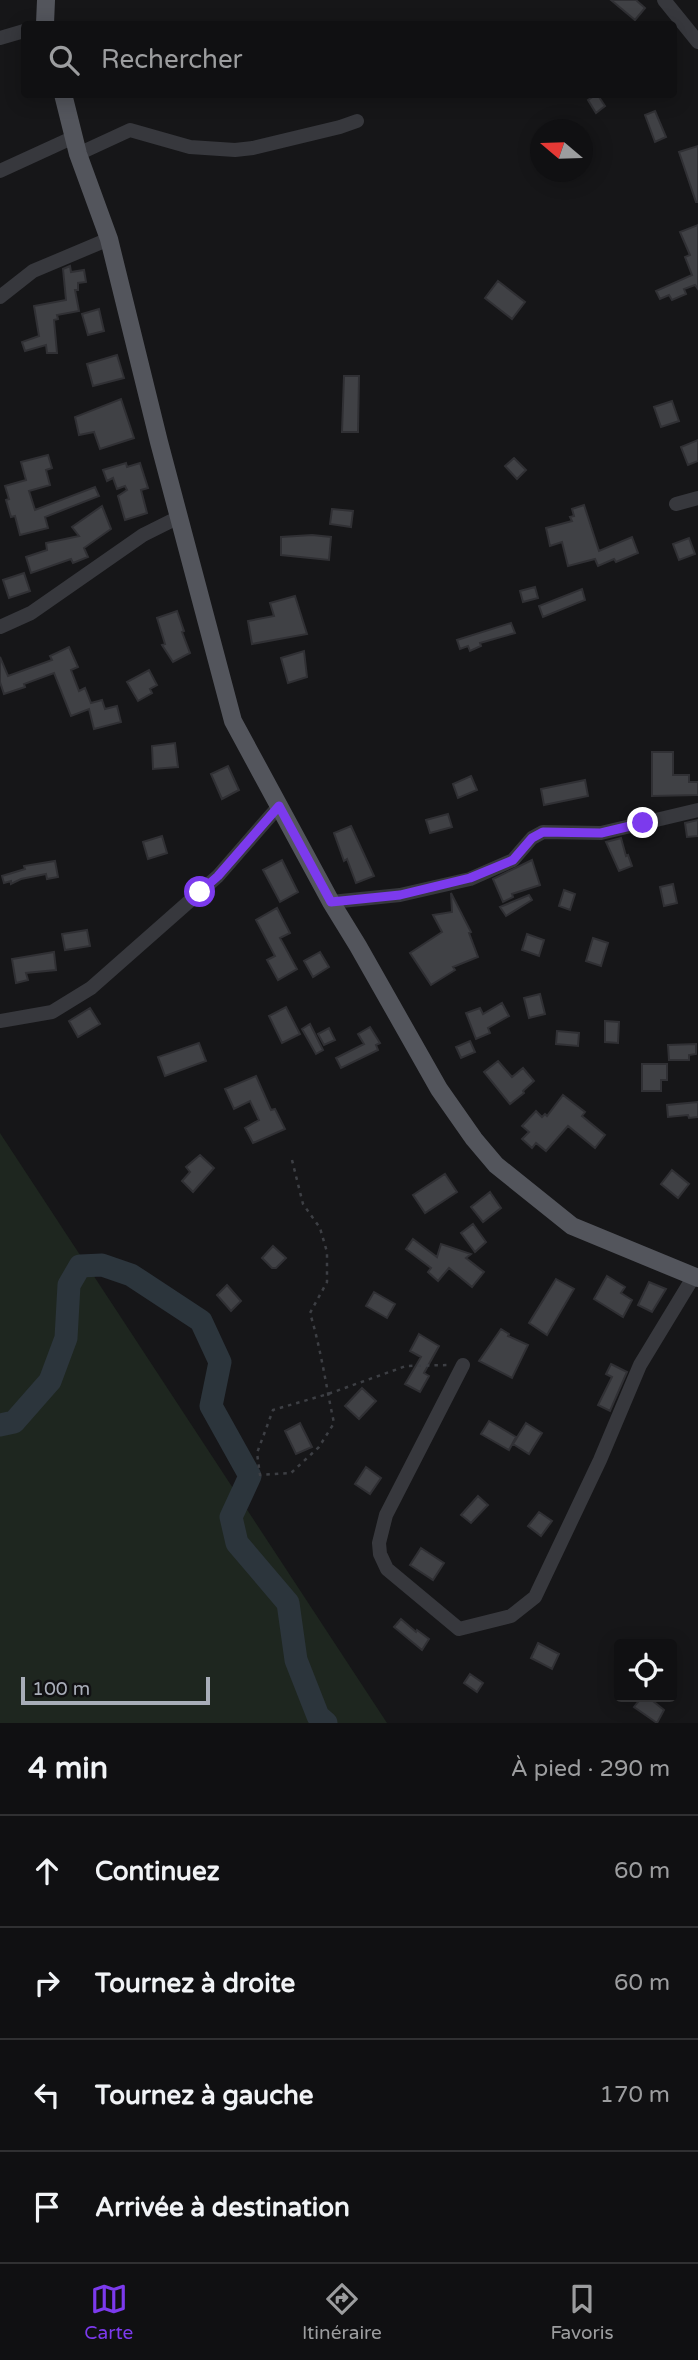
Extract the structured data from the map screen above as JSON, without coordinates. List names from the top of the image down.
{
  "scale_bar": "100 m",
  "north": "left",
  "page": {
    "search": "Rechercher",
    "scale": "100 m",
    "heading": ["4 min", "À pied · 290 m"],
    "list": [
      ["Continuez", "60 m"],
      ["Tournez à droite", "60 m"],
      ["Tournez à gauche", "170 m"],
      "Arrivée à destination"
    ],
    "nav": ["Carte", "Itinéraire", "Favoris"]
  }
}
